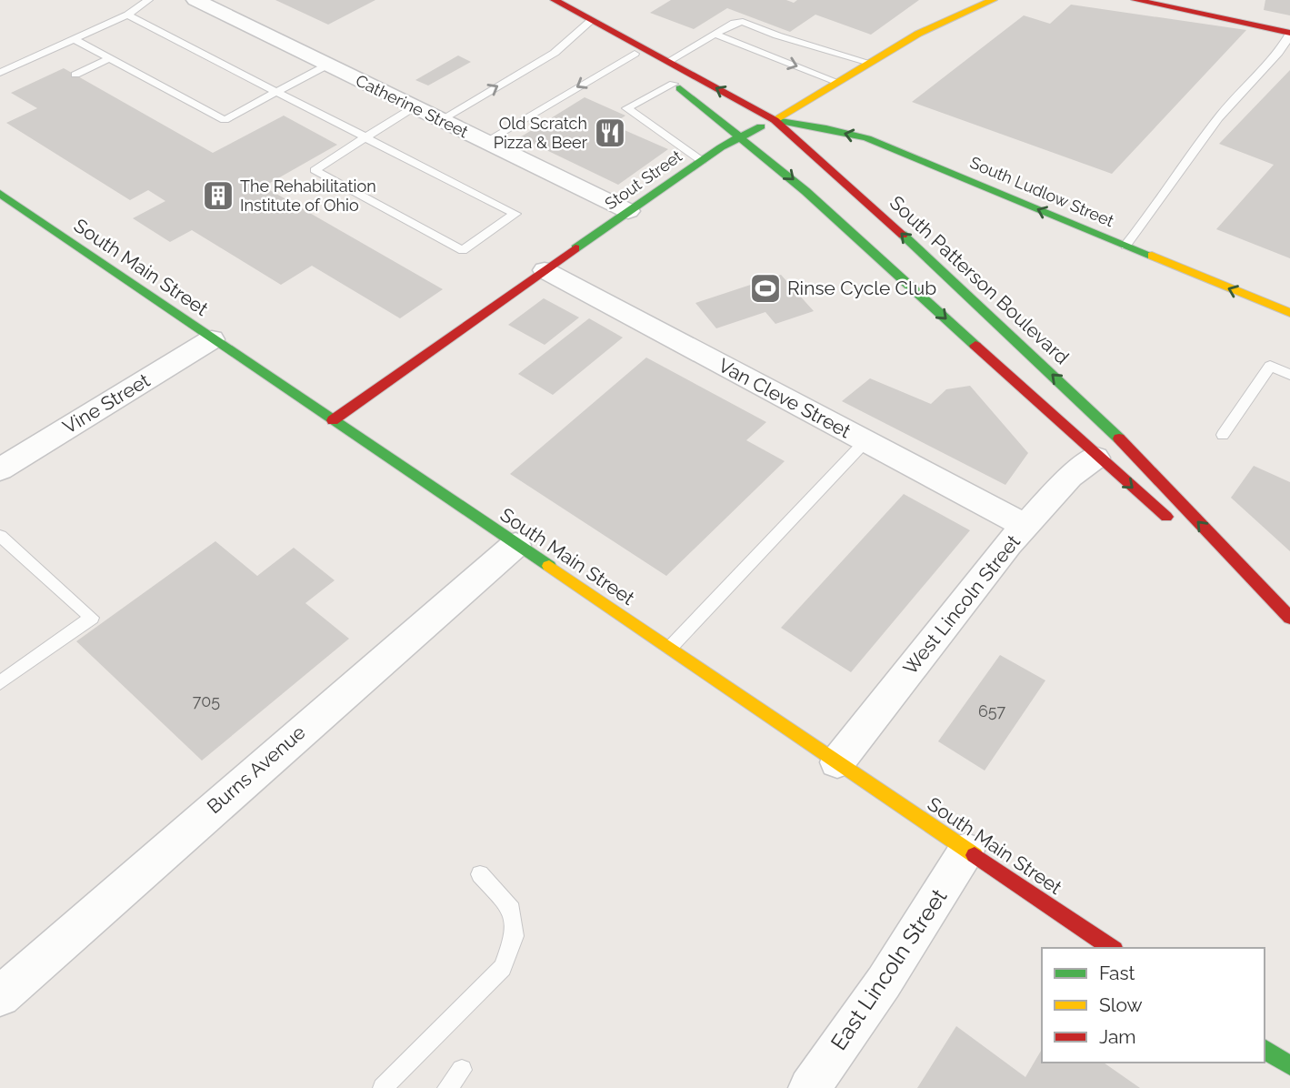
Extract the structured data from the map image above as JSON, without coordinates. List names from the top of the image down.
{
  "streets": {
    "main road": [
      "Stout Street",
      "South Ludlow Street",
      "South Main Street",
      "South Patterson Boulevard"
    ],
    "street": [
      "Catherine Street",
      "Van Cleve Street",
      "Vine Street",
      "West Lincoln Street",
      "Burns Avenue",
      "East Lincoln Street"
    ]
  },
  "crossings": [
    ["Catherine Street", "Stout Street"],
    ["Stout Street", "South Ludlow Street"],
    ["Stout Street", "South Main Street"],
    ["Stout Street", "South Patterson Boulevard"],
    ["Stout Street", "Van Cleve Street"],
    ["South Ludlow Street", "South Patterson Boulevard"],
    ["South Main Street", "Vine Street"],
    ["South Main Street", "West Lincoln Street"],
    ["South Main Street", "Burns Avenue"],
    ["South Main Street", "East Lincoln Street"],
    ["South Patterson Boulevard", "West Lincoln Street"],
    ["Van Cleve Street", "West Lincoln Street"]
  ],
  "one_way": ["South Ludlow Street"],
  "places": {
    "restaurant": ["Old Scratch Pizza & Beer"],
    "building": ["The Rehabilitation Institute of Ohio"],
    "sports": ["Rinse Cycle Club"]
  },
  "house_numbers": ["705", "657"],
  "legend": ["Fast", "Slow", "Jam"]
}
